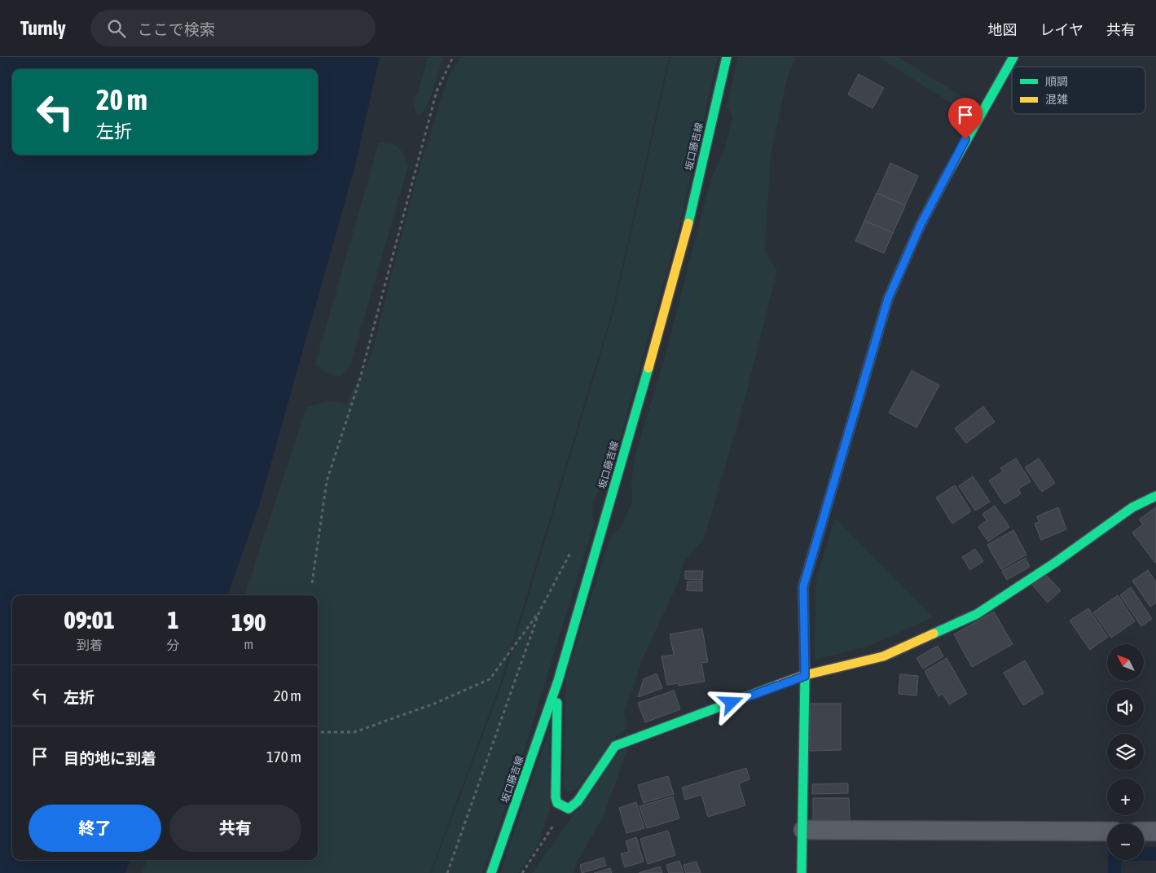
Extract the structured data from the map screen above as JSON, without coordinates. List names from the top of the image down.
{
  "streets": {
    "street": ["坂口藤吉線"]
  },
  "legend": ["順調", "混雑"],
  "north": "top left",
  "page": {
    "header": "Turnly",
    "search": "ここで検索",
    "nav": ["地図", "レイヤ", "共有"],
    "turn": ["20 m", "左折"],
    "eta": [
      "09:01",
      "到着",
      "1",
      "分",
      "190",
      "m"
    ],
    "map_buttons": ["+", "−"],
    "list": [
      {
        "name": "左折",
        "value": "20 m"
      },
      {
        "name": "目的地に到着",
        "value": "170 m"
      }
    ],
    "buttons": ["終了", "共有"]
  }
}
